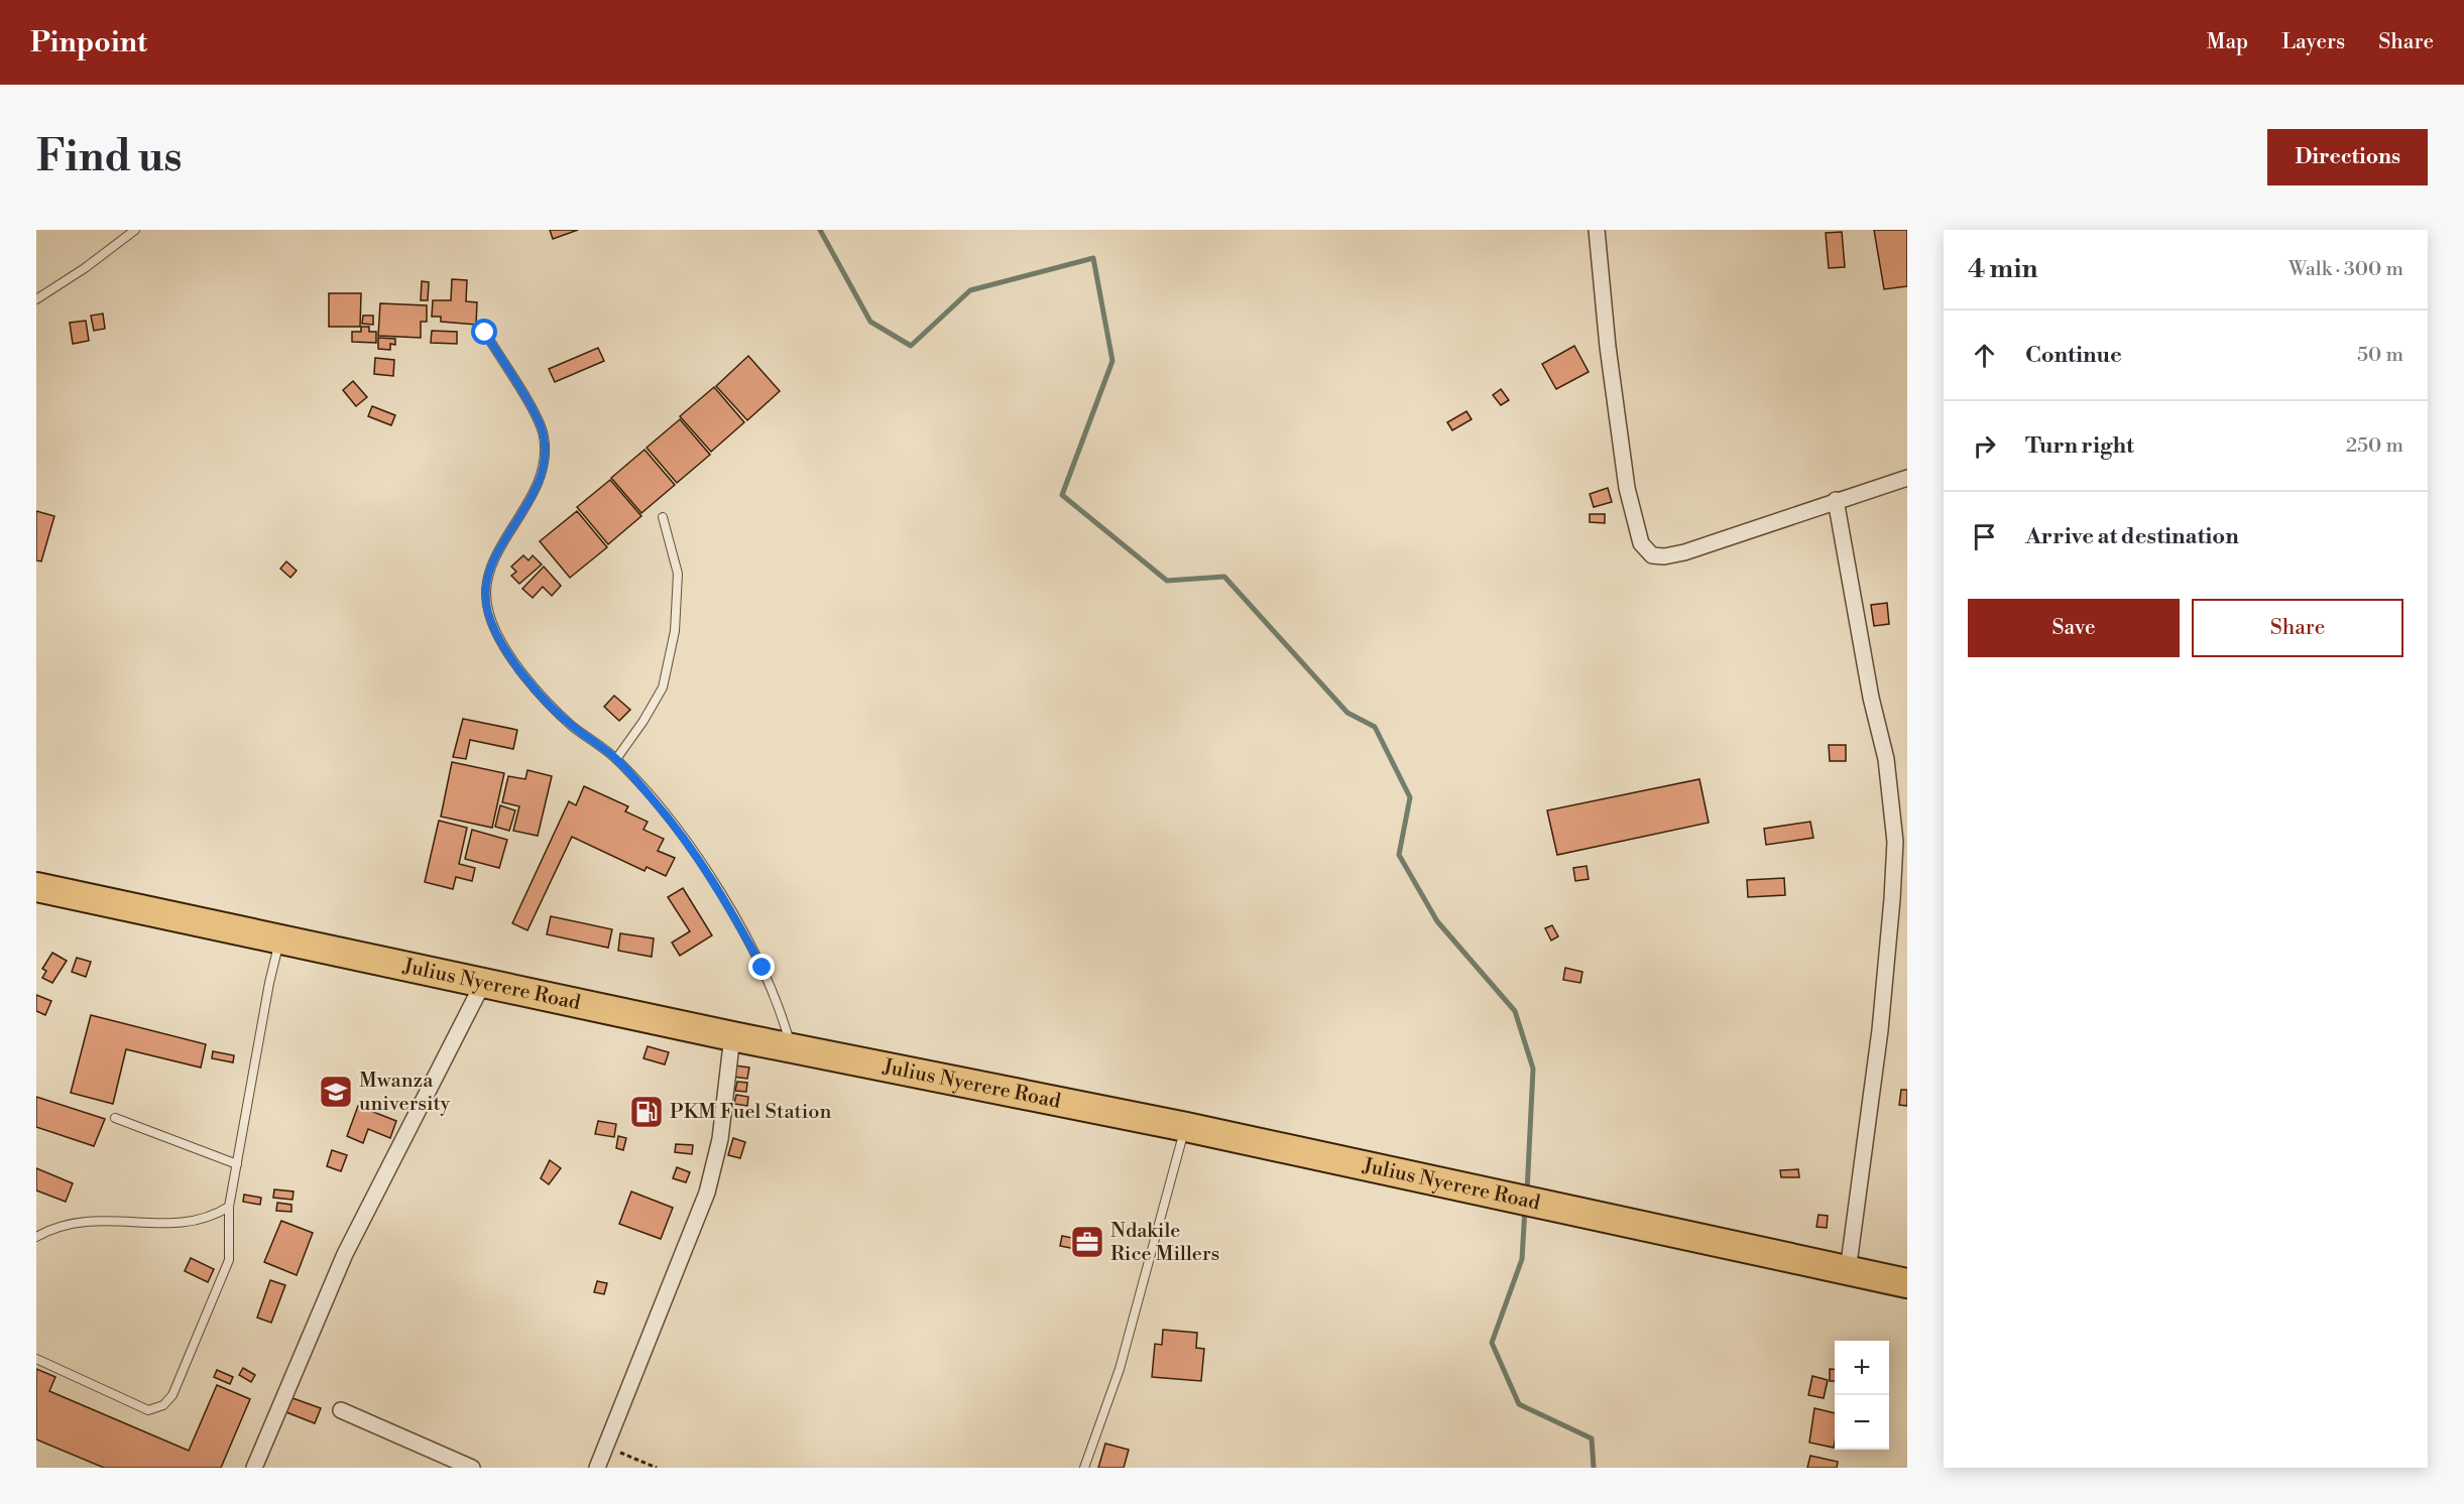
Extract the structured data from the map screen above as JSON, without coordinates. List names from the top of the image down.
{
  "streets": {
    "highway": ["Julius Nyerere Road"]
  },
  "places": {
    "school or university": ["Mwanza university"],
    "fuel station": ["PKM Fuel Station"],
    "office": ["Ndakile Rice Millers"]
  },
  "page": {
    "header": "Pinpoint",
    "nav": ["Map", "Layers", "Share"],
    "buttons": [
      "Directions",
      ["Save", "Share"]
    ],
    "title": "Find us",
    "heading": ["4 min", "Walk · 300 m"],
    "list": [
      ["Continue", "50 m"],
      ["Turn right", "250 m"],
      "Arrive at destination"
    ],
    "map_buttons": ["+", "−"]
  }
}
